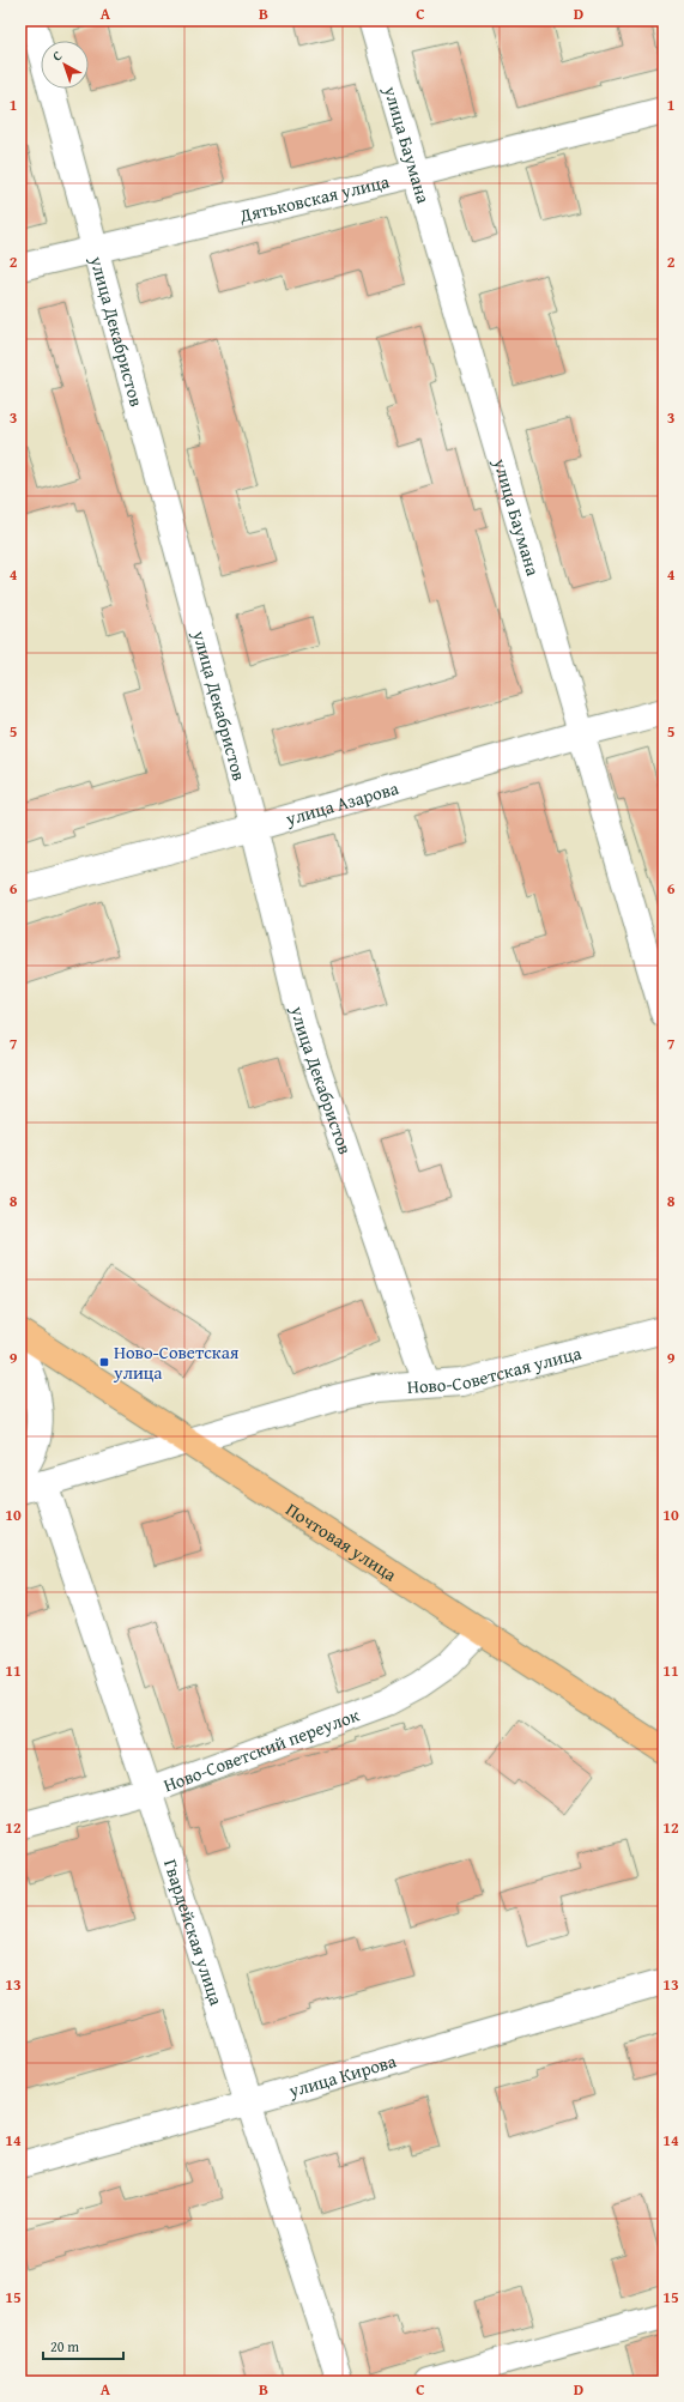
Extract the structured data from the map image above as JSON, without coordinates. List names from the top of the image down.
{
  "streets": {
    "main road": ["Почтовая улица"],
    "street": [
      "улица Баумана",
      "Дятьковская улица",
      "улица Декабристов",
      "улица Азарова",
      "Ново-Советская улица",
      "Ново-Советский переулок",
      "Гвардейская улица",
      "улица Кирова"
    ]
  },
  "crossings": [
    ["улица Баумана", "Дятьковская улица"],
    ["улица Баумана", "улица Азарова"],
    ["Дятьковская улица", "улица Декабристов"],
    ["улица Декабристов", "улица Азарова"],
    ["улица Декабристов", "Ново-Советская улица"],
    ["Ново-Советская улица", "Почтовая улица"],
    ["Ново-Советская улица", "Гвардейская улица"],
    ["Почтовая улица", "Ново-Советский переулок"],
    ["Ново-Советский переулок", "Гвардейская улица"],
    ["Гвардейская улица", "улица Кирова"]
  ],
  "places": {
    "transit": ["Ново-Советская улица"]
  },
  "scale_bar": "20 m",
  "north": "top left",
  "grid": {
    "columns": [
      "A",
      "B",
      "C",
      "D"
    ],
    "rows": [
      "1",
      "2",
      "3",
      "4",
      "5",
      "6",
      "7",
      "8",
      "9",
      "10",
      "11",
      "12",
      "13",
      "14",
      "15"
    ]
  }
}
